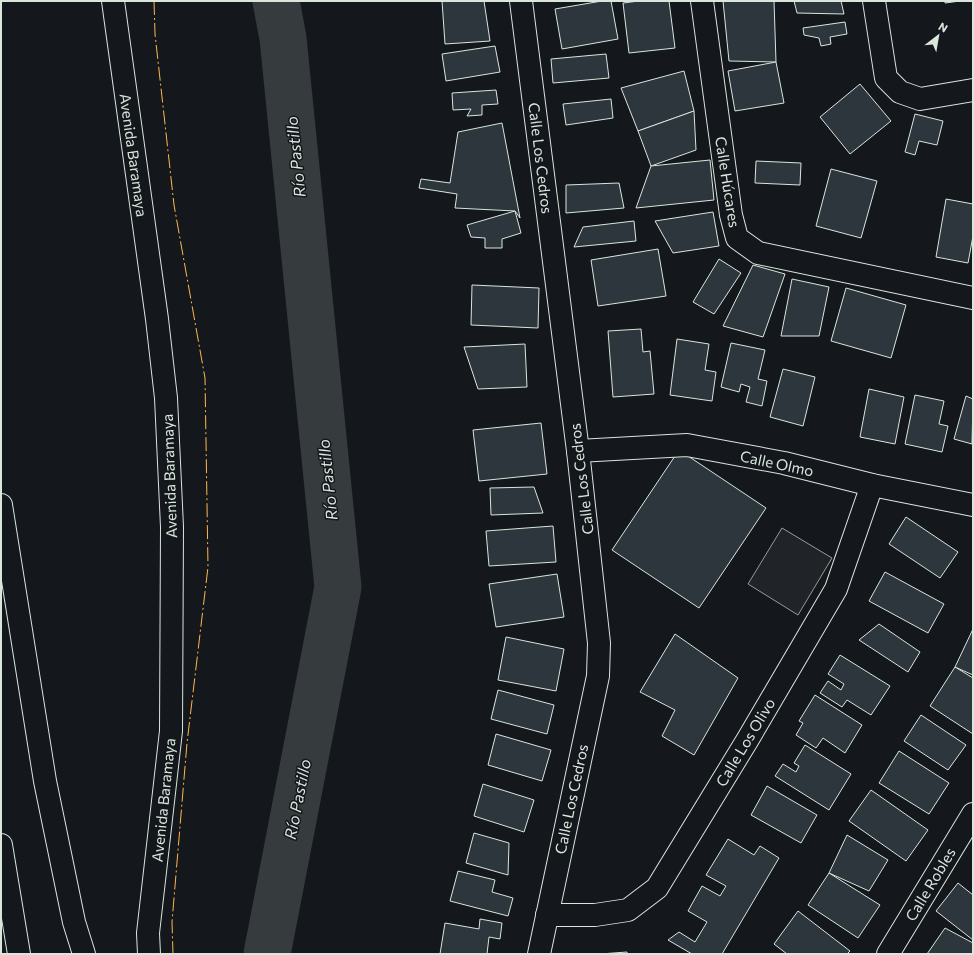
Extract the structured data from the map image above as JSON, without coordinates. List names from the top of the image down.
{
  "streets": {
    "main road": [
      "Avenida Baramaya",
      "Calle Los Cedros",
      "Calle Húcares",
      "Calle Olmo",
      "Calle Los Olivo",
      "Calle Robles"
    ]
  },
  "crossings": [
    ["Calle Los Cedros", "Calle Olmo"],
    ["Calle Los Cedros", "Calle Los Olivo"],
    ["Calle Olmo", "Calle Los Olivo"]
  ],
  "water": ["Río Pastillo"],
  "north": "top right"
}
